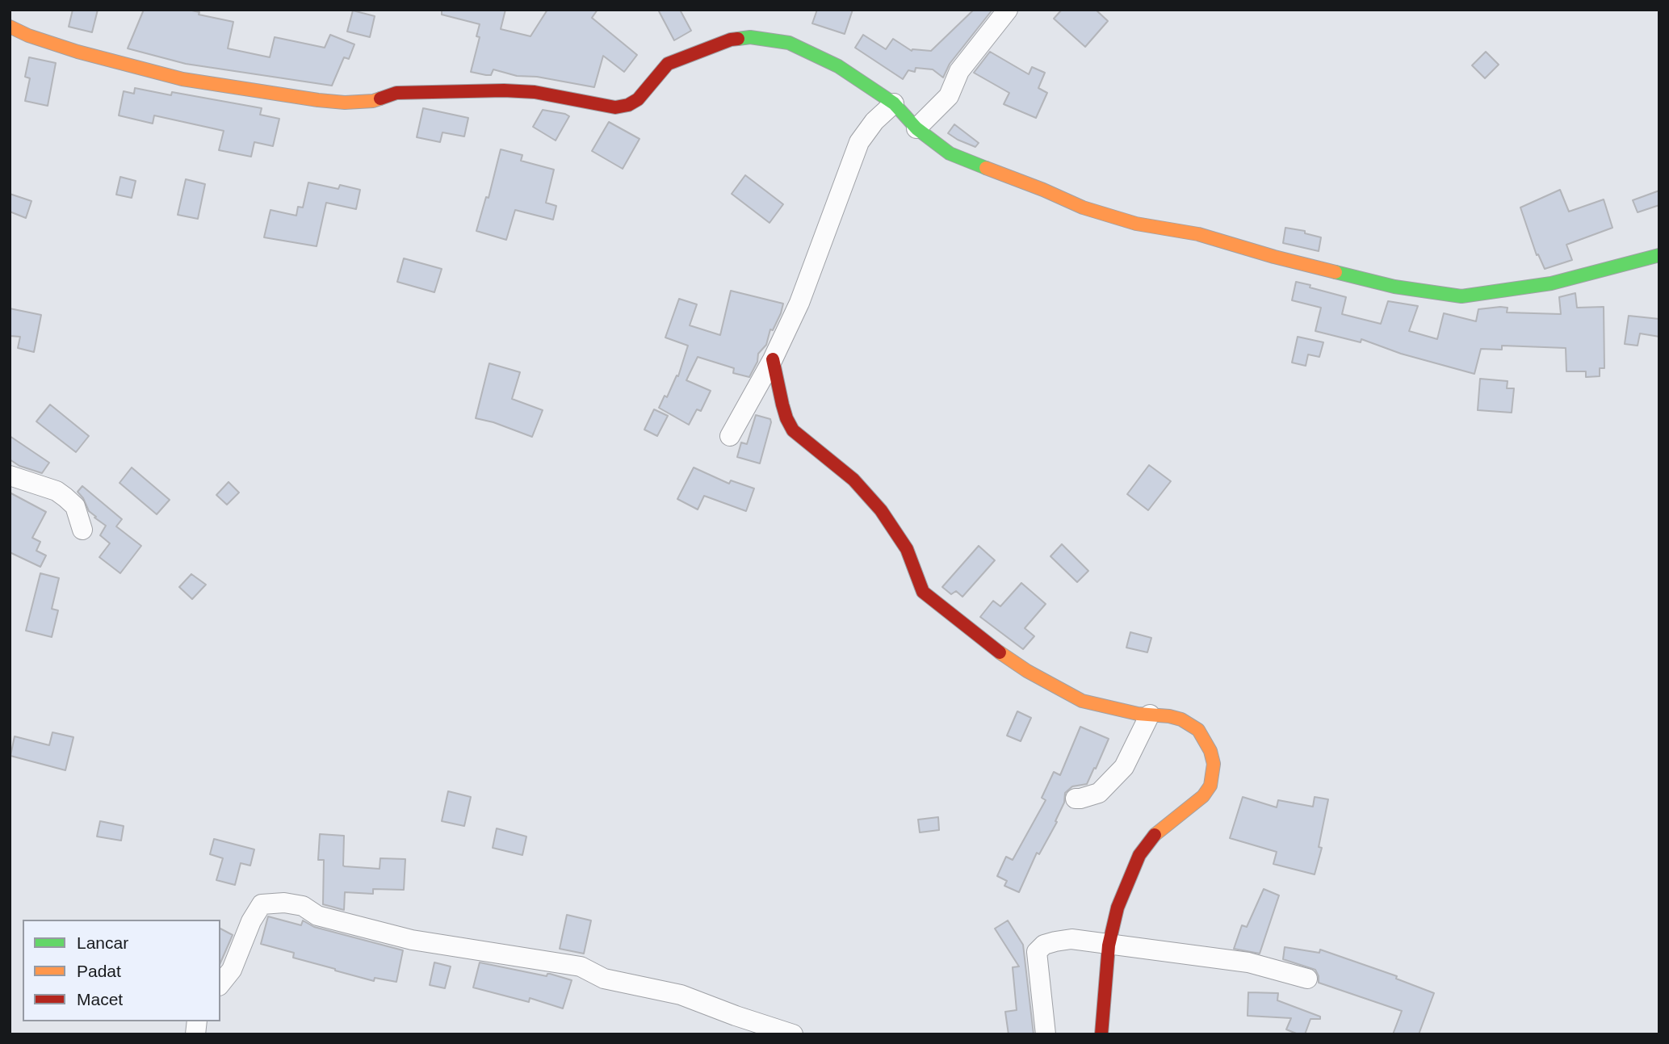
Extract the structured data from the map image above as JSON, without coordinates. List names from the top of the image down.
{
  "legend": ["Lancar", "Padat", "Macet"]
}
